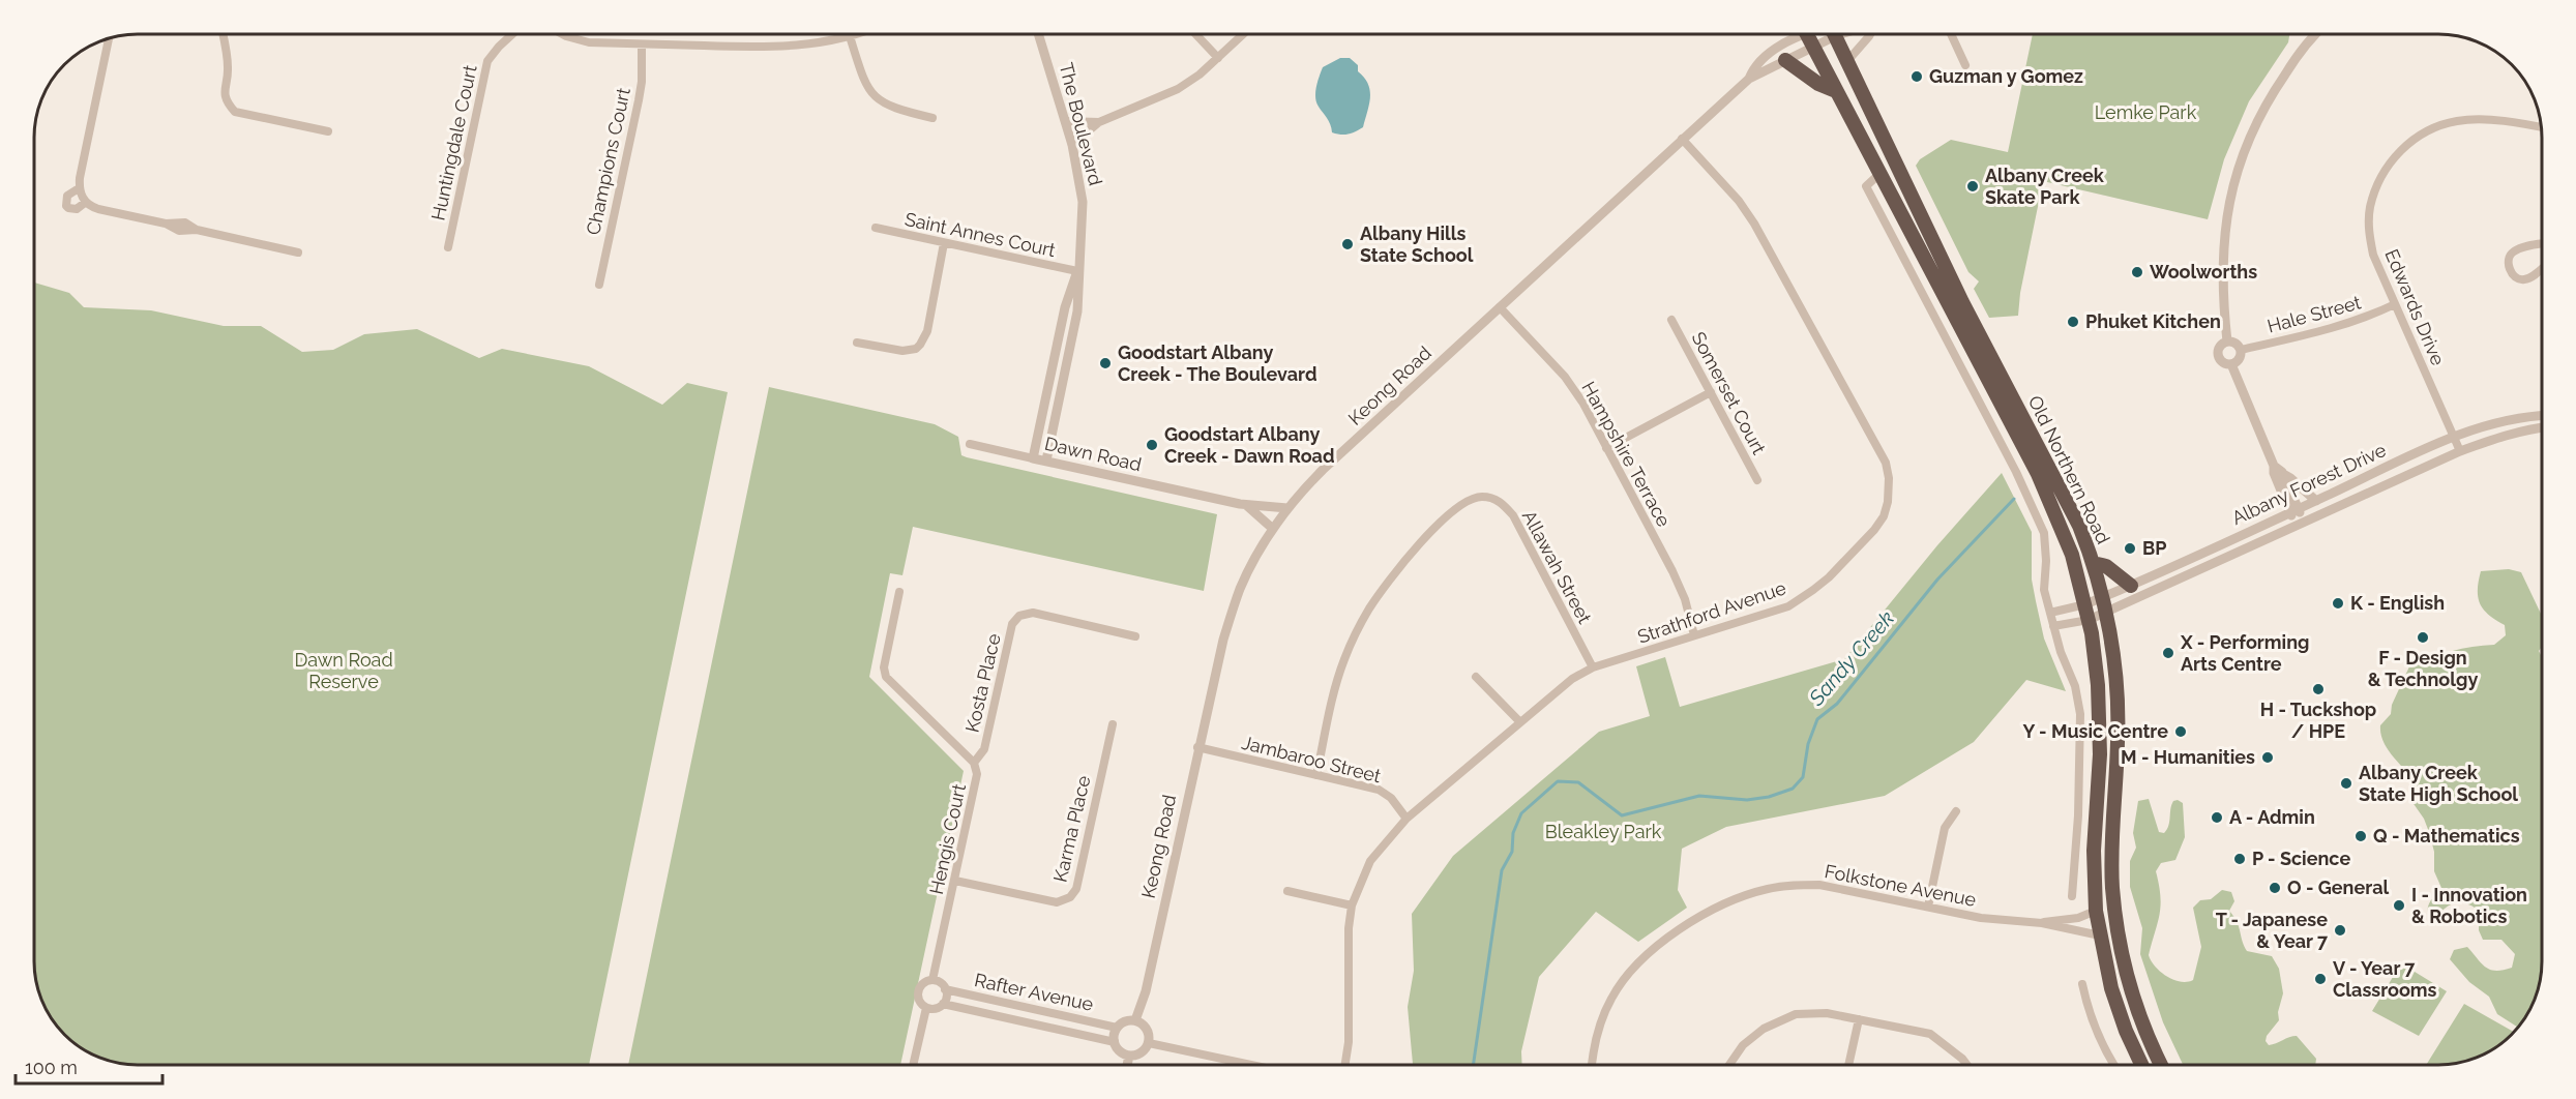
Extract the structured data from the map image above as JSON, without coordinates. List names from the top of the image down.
{
  "streets": {
    "highway": ["Old Northern Road"],
    "street": [
      "The Boulevard",
      "Huntingdale Court",
      "Champions Court",
      "Saint Annes Court",
      "Edwards Drive",
      "Hale Street",
      "Keong Road",
      "Somerset Court",
      "Dawn Road",
      "Hampshire Terrace",
      "Albany Forest Drive",
      "Allawah Street",
      "Strathford Avenue",
      "Kosta Place",
      "Jambaroo Street",
      "Karma Place",
      "Hengis Court",
      "Folkstone Avenue",
      "Rafter Avenue"
    ]
  },
  "crossings": [
    ["The Boulevard", "Saint Annes Court"],
    ["The Boulevard", "Dawn Road"],
    ["Edwards Drive", "Hale Street"],
    ["Edwards Drive", "Albany Forest Drive"],
    ["Keong Road", "Dawn Road"],
    ["Keong Road", "Hampshire Terrace"],
    ["Keong Road", "Old Northern Road"],
    ["Keong Road", "Strathford Avenue"],
    ["Keong Road", "Jambaroo Street"],
    ["Keong Road", "Rafter Avenue"],
    ["Hampshire Terrace", "Strathford Avenue"],
    ["Old Northern Road", "Albany Forest Drive"],
    ["Old Northern Road", "Folkstone Avenue"],
    ["Allawah Street", "Strathford Avenue"],
    ["Allawah Street", "Jambaroo Street"],
    ["Strathford Avenue", "Jambaroo Street"],
    ["Kosta Place", "Hengis Court"],
    ["Karma Place", "Hengis Court"],
    ["Hengis Court", "Rafter Avenue"]
  ],
  "water": ["Sandy Creek"],
  "parks": ["Lemke Park", "Dawn Road Reserve", "Bleakley Park"],
  "places": [
    "Guzman y Gomez",
    "Albany Creek Skate Park",
    "Albany Hills State School",
    "Woolworths",
    "Phuket Kitchen",
    "Goodstart Albany Creek - The Boulevard",
    "Goodstart Albany Creek - Dawn Road",
    "BP",
    "K - English",
    "F - Design & Technolgy",
    "X - Performing Arts Centre",
    "H - Tuckshop / HPE",
    "Y - Music Centre",
    "M - Humanities",
    "Albany Creek State High School",
    "A - Admin",
    "Q - Mathematics",
    "P - Science",
    "O - General",
    "I - Innovation & Robotics",
    "T - Japanese & Year 7",
    "V - Year 7 Classrooms"
  ],
  "scale_bar": "100 m"
}
